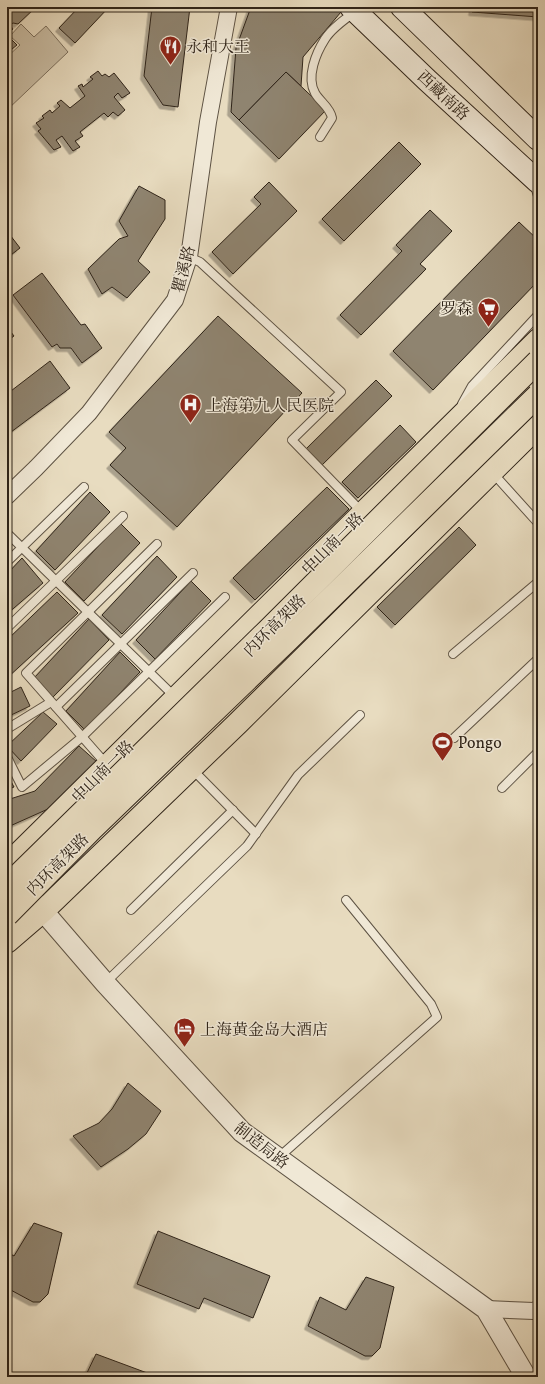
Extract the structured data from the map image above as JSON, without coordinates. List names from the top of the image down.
{
  "streets": {
    "main road": ["西藏南路", "中山南一路", "内环高架路"],
    "street": ["瞿溪路", "制造局路"]
  },
  "crossings": [
    ["中山南一路", "制造局路"]
  ],
  "places": {
    "restaurant": ["永和大王"],
    "supermarket": ["罗森"],
    "hospital": ["上海第九人民医院"],
    "sports": ["Pongo"],
    "hotel": ["上海黄金岛大酒店"]
  }
}
